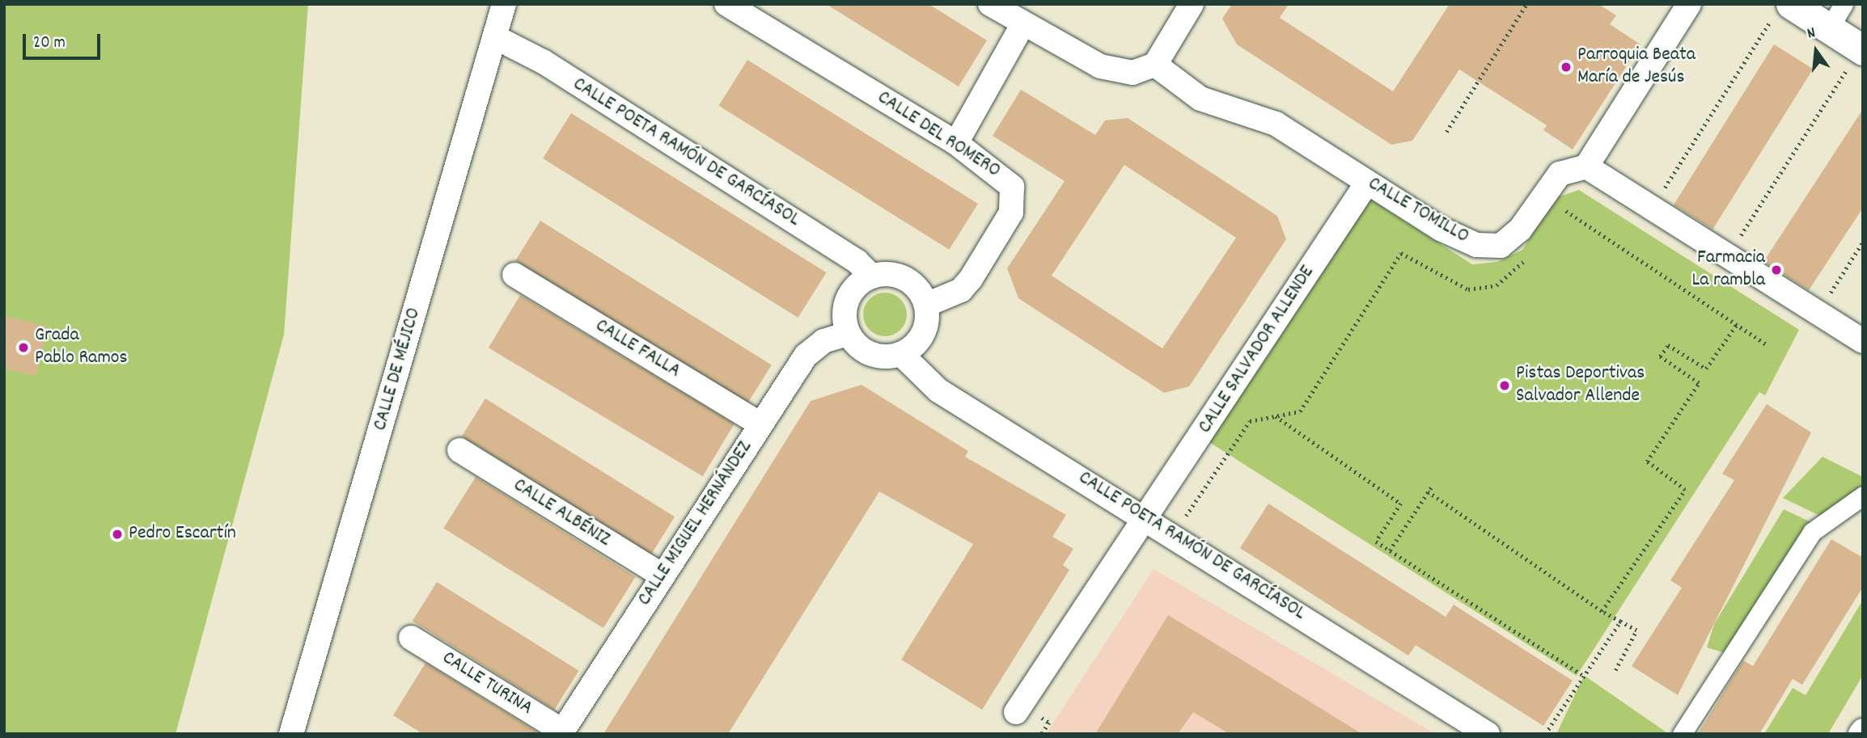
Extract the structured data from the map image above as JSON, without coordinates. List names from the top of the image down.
{
  "streets": {
    "street": [
      "CALLE DEL ROMERO",
      "CALLE POETA RAMÓN DE GARCÍASOL",
      "CALLE TOMILLO",
      "CALLE FALLA",
      "CALLE SALVADOR ALLENDE",
      "CALLE DE MÉJICO",
      "CALLE ALBÉNIZ",
      "CALLE MIGUEL HERNÁNDEZ",
      "CALLE TURINA"
    ]
  },
  "crossings": [
    ["CALLE DEL ROMERO", "CALLE POETA RAMÓN DE GARCÍASOL"],
    ["CALLE DEL ROMERO", "CALLE MIGUEL HERNÁNDEZ"],
    ["CALLE POETA RAMÓN DE GARCÍASOL", "CALLE SALVADOR ALLENDE"],
    ["CALLE POETA RAMÓN DE GARCÍASOL", "CALLE DE MÉJICO"],
    ["CALLE POETA RAMÓN DE GARCÍASOL", "CALLE MIGUEL HERNÁNDEZ"],
    ["CALLE TOMILLO", "CALLE SALVADOR ALLENDE"],
    ["CALLE FALLA", "CALLE MIGUEL HERNÁNDEZ"],
    ["CALLE ALBÉNIZ", "CALLE MIGUEL HERNÁNDEZ"],
    ["CALLE MIGUEL HERNÁNDEZ", "CALLE TURINA"]
  ],
  "places": [
    "Parroquia Beata María de Jesús",
    "Farmacia La rambla",
    "Grada Pablo Ramos",
    "Pistas Deportivas Salvador Allende",
    "Pedro Escartín"
  ],
  "scale_bar": "20 m",
  "north": "top"
}
